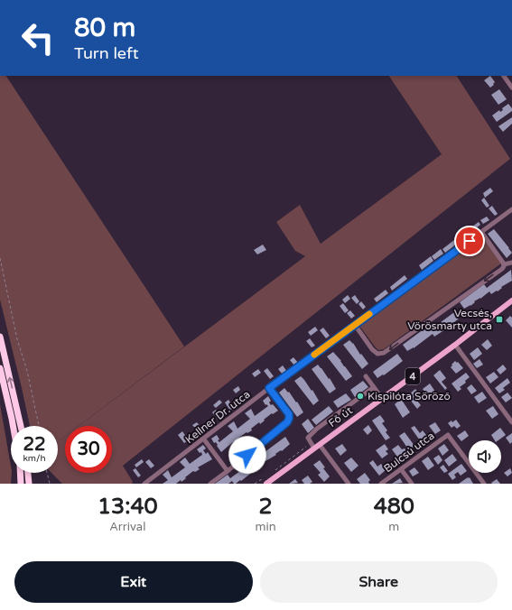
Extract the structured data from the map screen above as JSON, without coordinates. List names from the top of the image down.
{
  "streets": {
    "main road": ["4", "Fő út"],
    "street": ["Kellner Dr. utca", "Bulcsú utca"]
  },
  "places": {
    "transit": ["Vecsés, Vörösmarty utca"],
    "other": ["Kispilóta Söröző"]
  },
  "page": {
    "turn": ["80 m", "Turn left"],
    "speed": "22 km/h",
    "limit": "30",
    "eta": [
      "13:40",
      "Arrival",
      "2",
      "min",
      "480",
      "m"
    ],
    "buttons": ["Exit", "Share"]
  }
}
